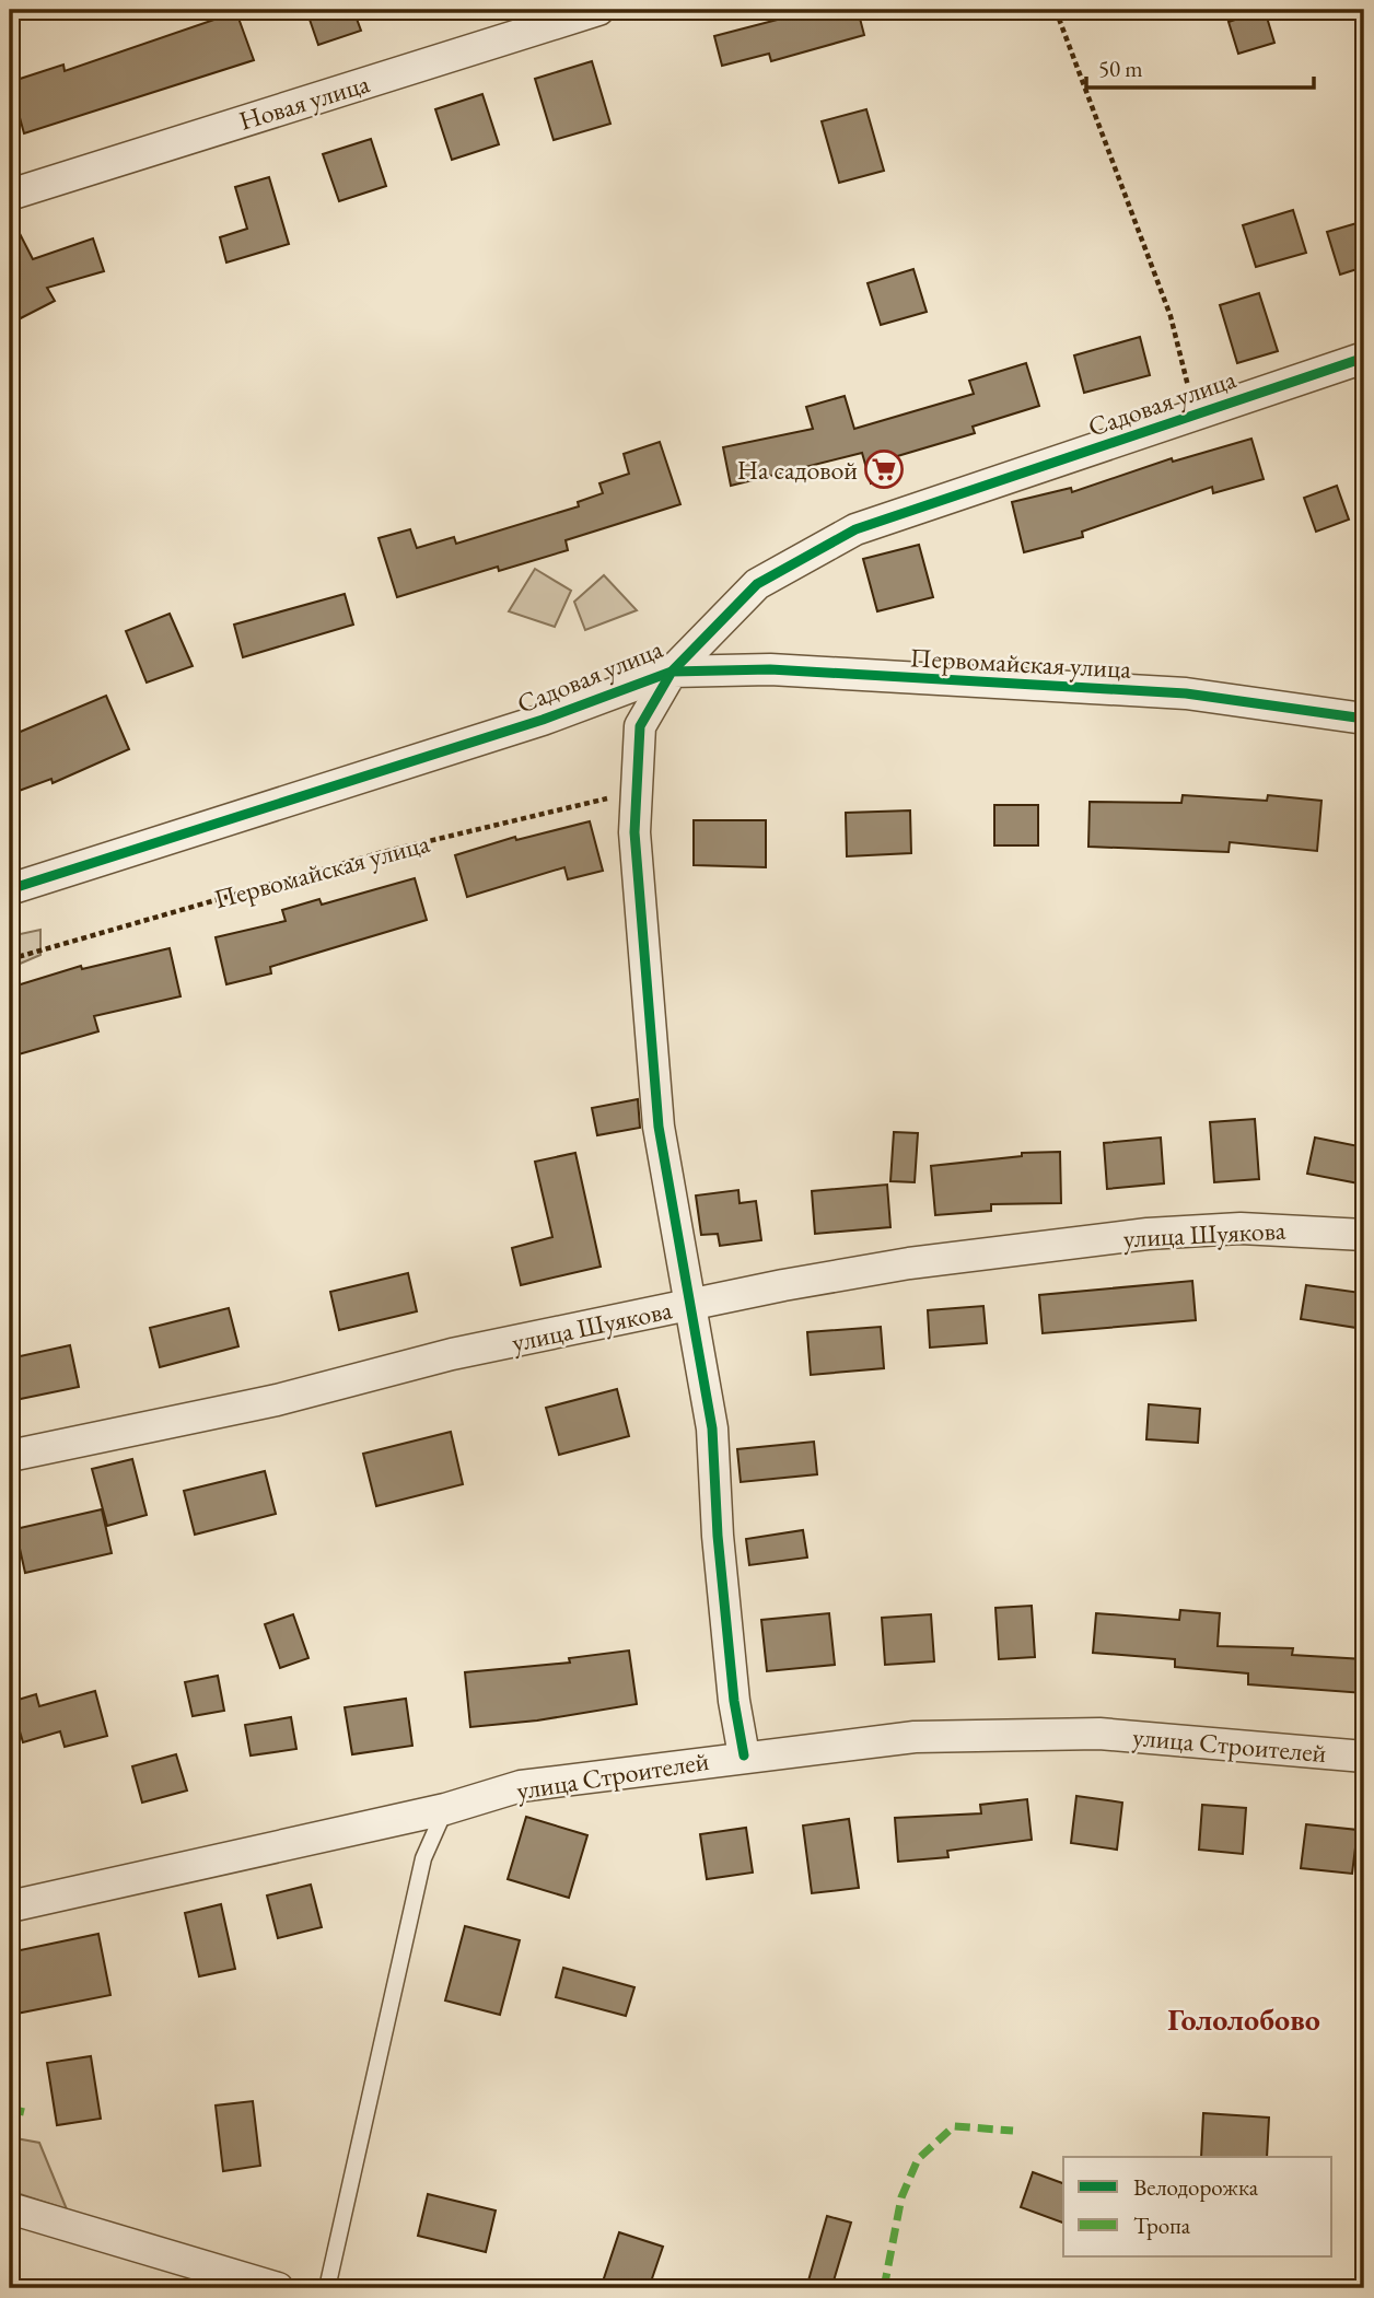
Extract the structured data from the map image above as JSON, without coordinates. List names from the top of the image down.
{
  "streets": {
    "street": [
      "Новая улица",
      "Садовая улица",
      "Первомайская улица",
      "улица Шуякова",
      "улица Строителей"
    ]
  },
  "crossings": [
    ["Садовая улица", "Первомайская улица"]
  ],
  "districts": ["Гололобово"],
  "places": {
    "supermarket": ["На садовой"]
  },
  "legend": ["Велодорожка", "Тропа"],
  "scale_bar": "50 m"
}
